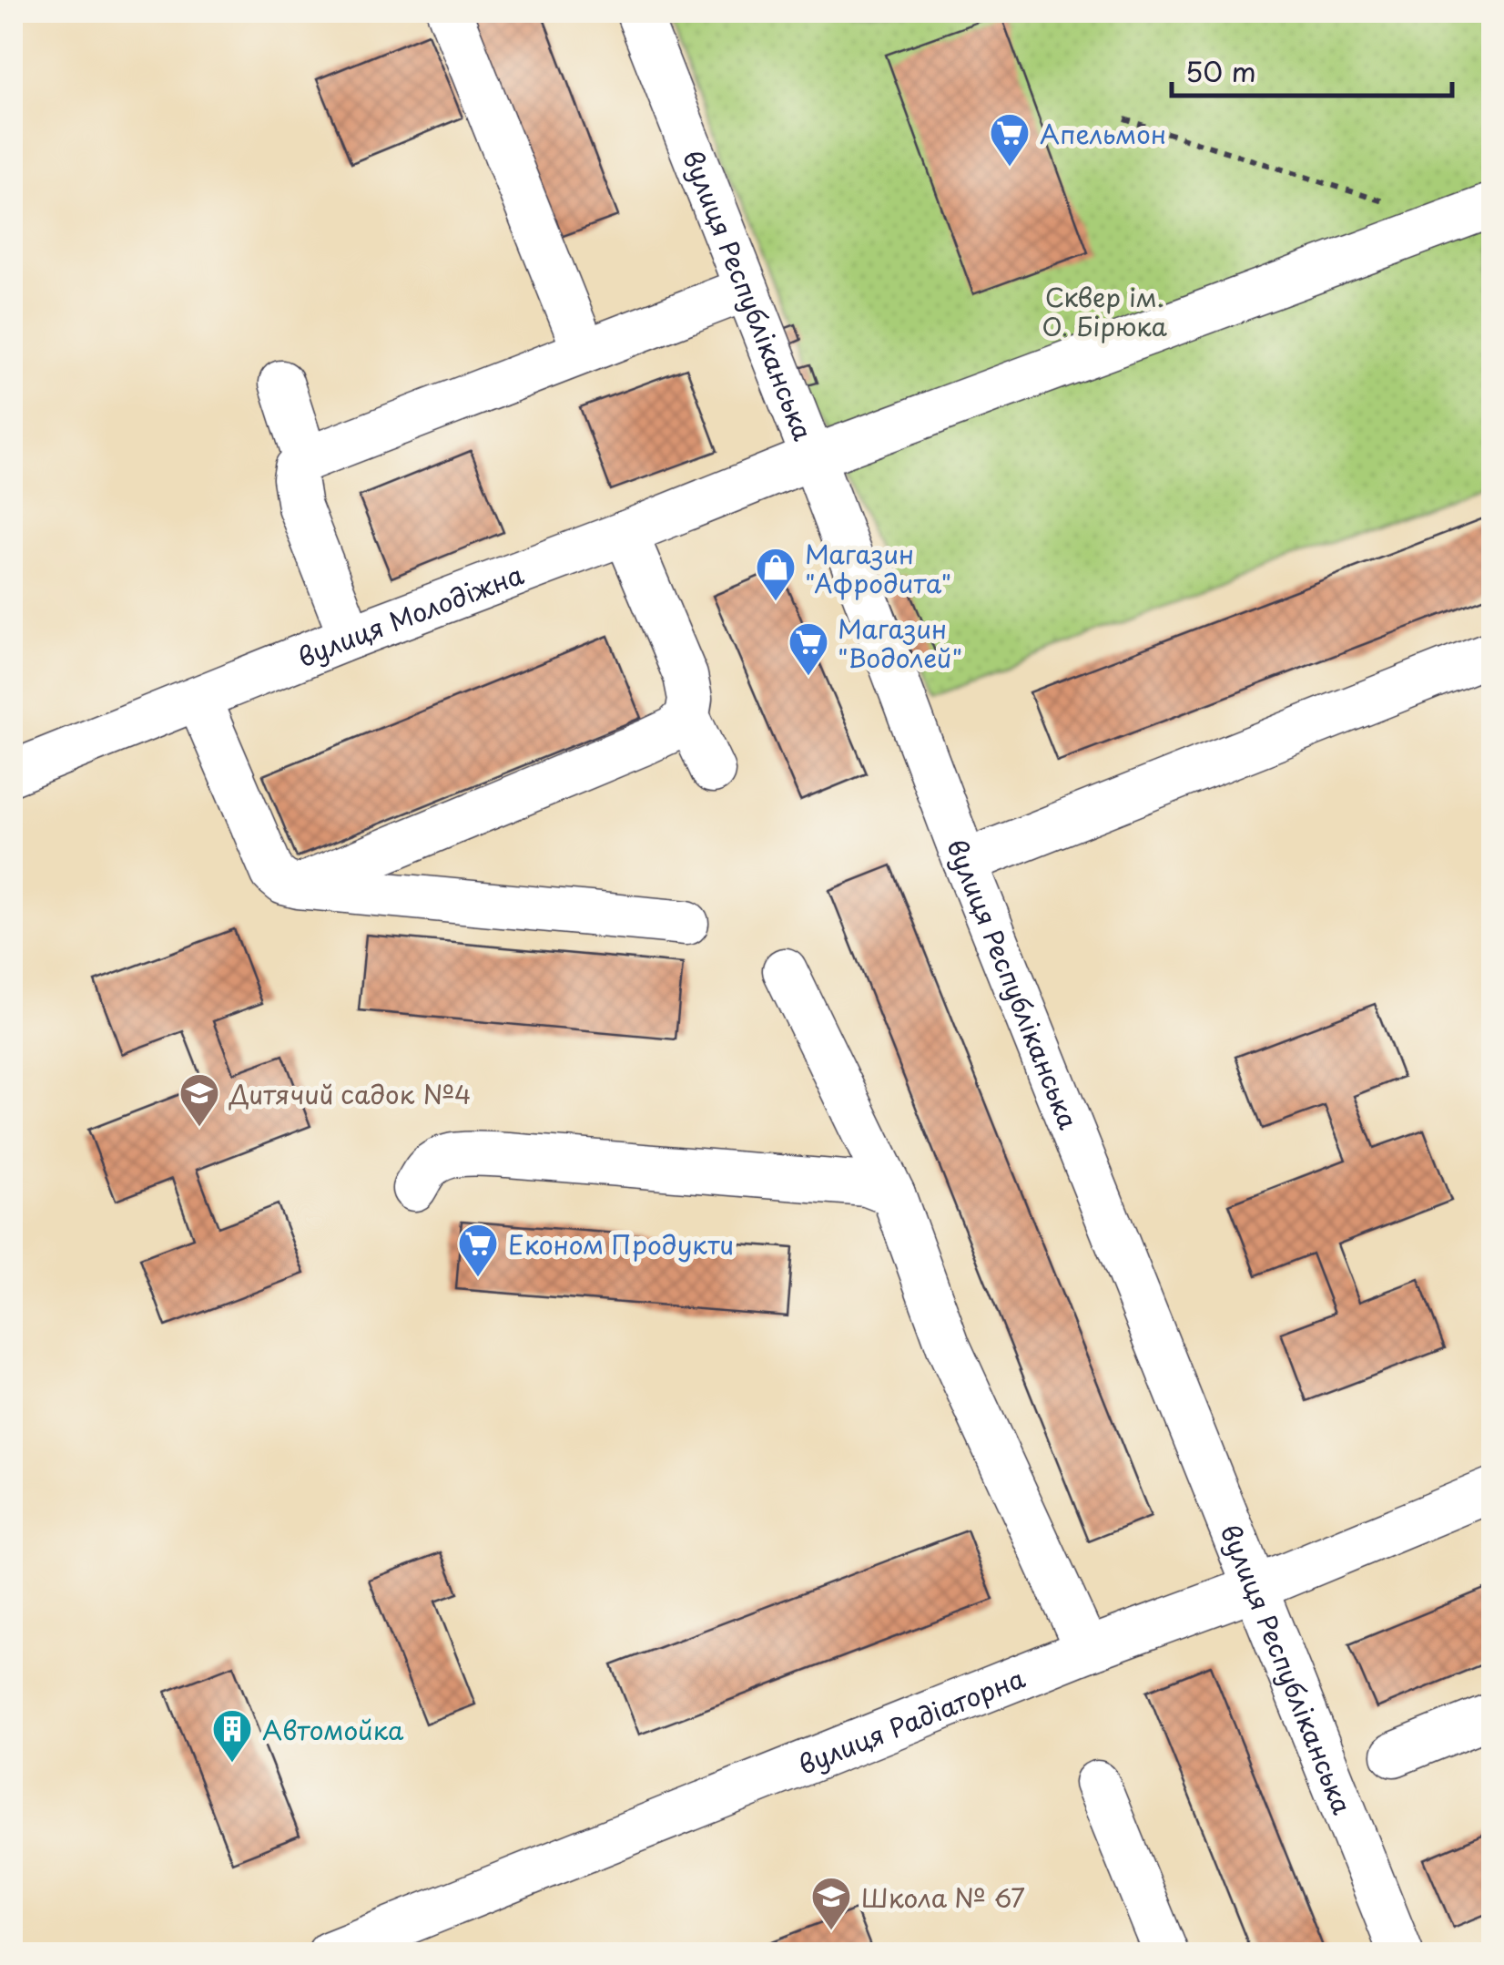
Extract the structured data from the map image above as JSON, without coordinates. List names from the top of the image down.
{
  "streets": {
    "street": ["вулиця Республіканська", "вулиця Молодіжна", "вулиця Радіаторна"]
  },
  "crossings": [
    ["вулиця Республіканська", "вулиця Молодіжна"],
    ["вулиця Республіканська", "вулиця Радіаторна"]
  ],
  "parks": ["Сквер ім. О. Бірюка"],
  "places": {
    "supermarket": ["Апельмон", "Магазин \"Водолей\"", "Економ Продукти"],
    "shop": ["Магазин \"Афродита\""],
    "school or university": ["Дитячий садок №4", "Школа № 67"],
    "building": ["Автомойка"]
  },
  "scale_bar": "50 m"
}
